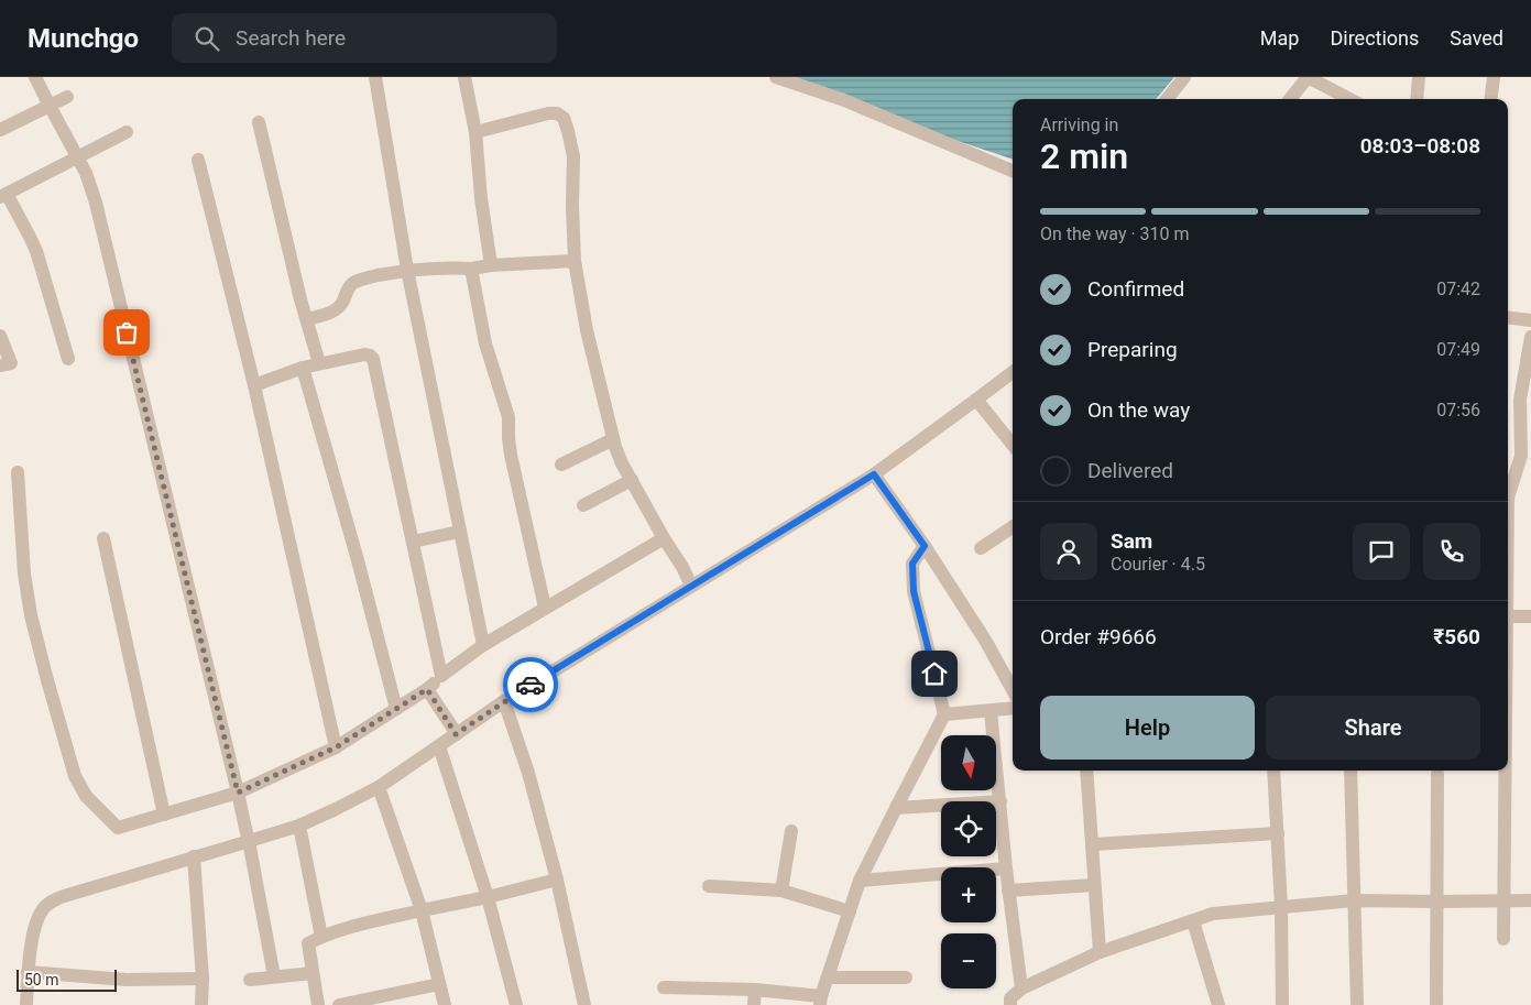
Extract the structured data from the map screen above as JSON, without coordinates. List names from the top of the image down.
{
  "scale_bar": "50 m",
  "north": "bottom",
  "page": {
    "header": "Munchgo",
    "search": "Search here",
    "nav": ["Map", "Directions", "Saved"],
    "heading": ["2 min", "Arriving in", "08:03–08:08"],
    "panel": [
      "Sam",
      "Courier · 4.5",
      "Order #9666",
      "₹560"
    ],
    "bar": "On the way · 310 m",
    "list": [
      ["Confirmed", "07:42"],
      ["Preparing", "07:49"],
      ["On the way", "07:56"],
      "Delivered"
    ],
    "buttons": ["Help", "Share"],
    "map_buttons": ["+", "−"],
    "scale": "50 m"
  }
}
